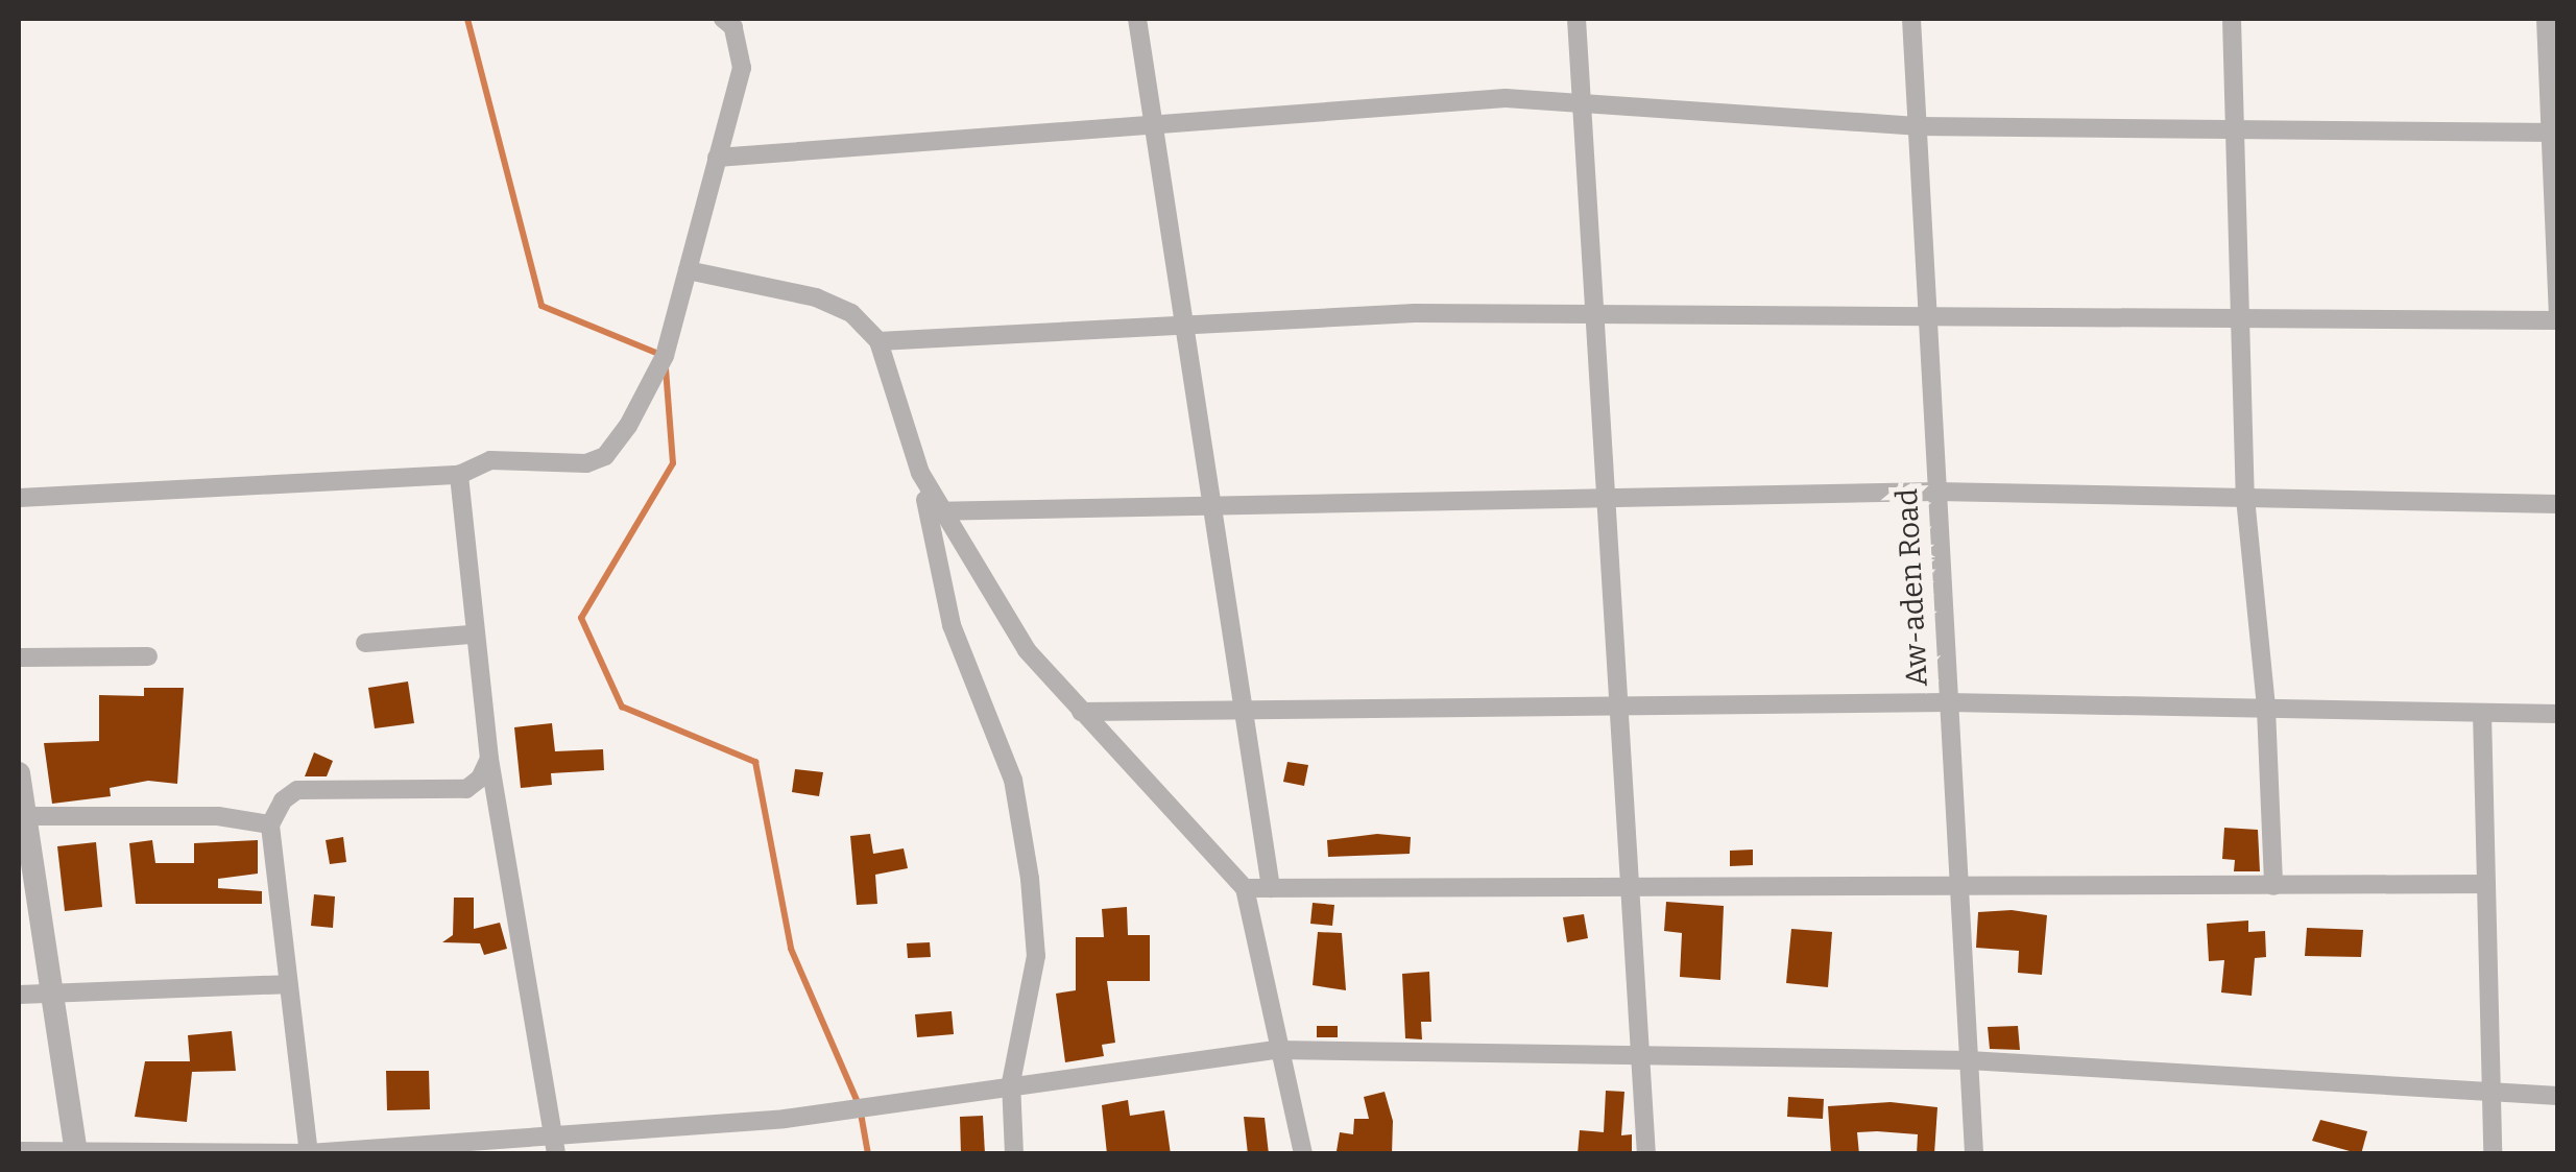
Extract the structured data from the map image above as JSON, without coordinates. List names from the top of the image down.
{
  "streets": {
    "street": ["Aw-aden Road"]
  }
}
